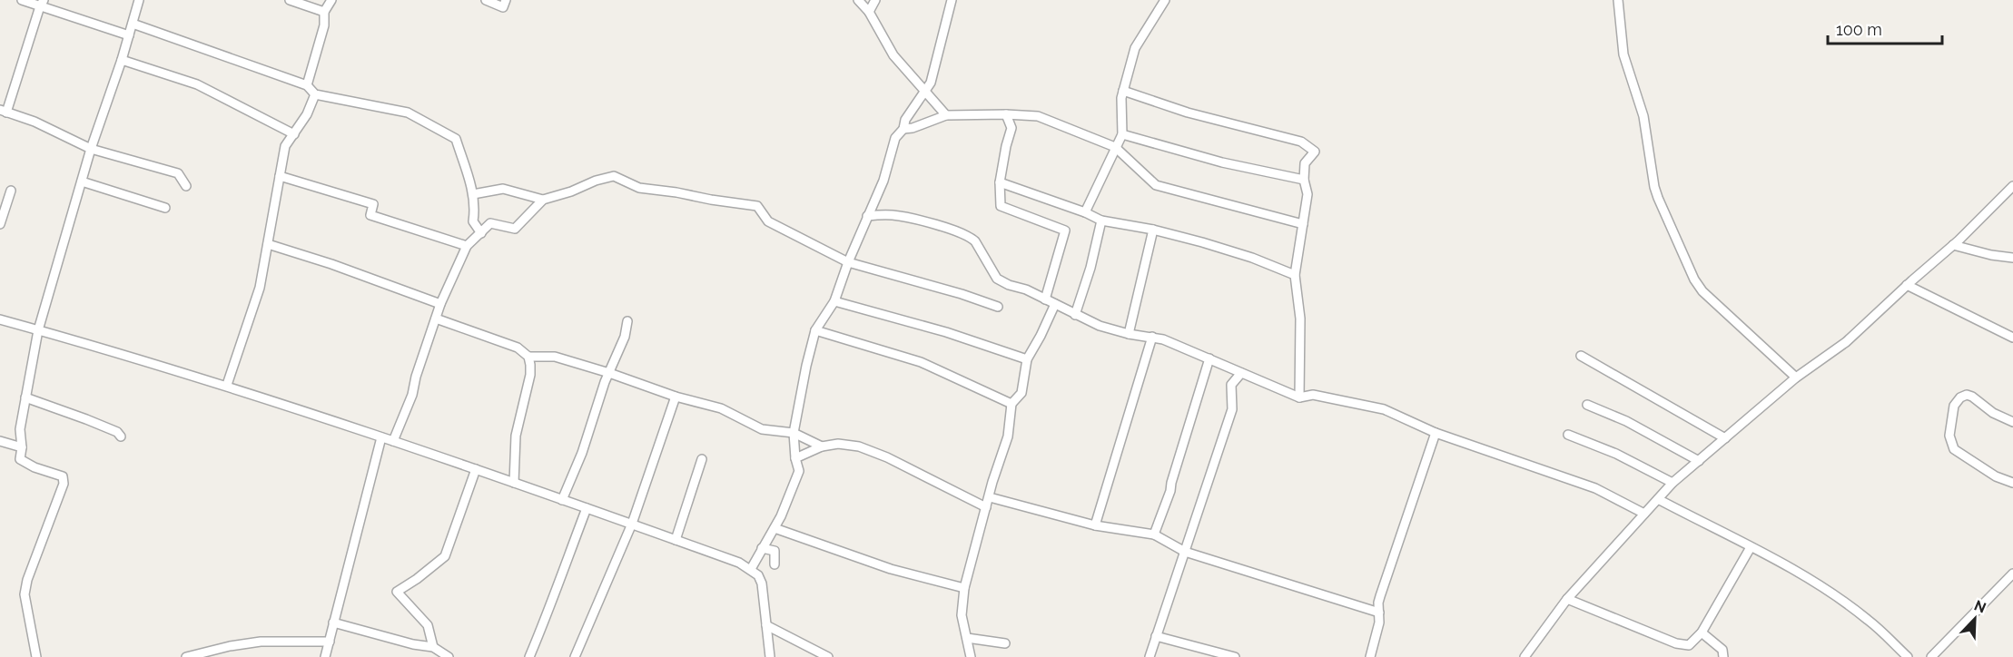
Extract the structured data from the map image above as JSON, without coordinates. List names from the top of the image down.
{
  "scale_bar": "100 m",
  "north": "top right"
}
